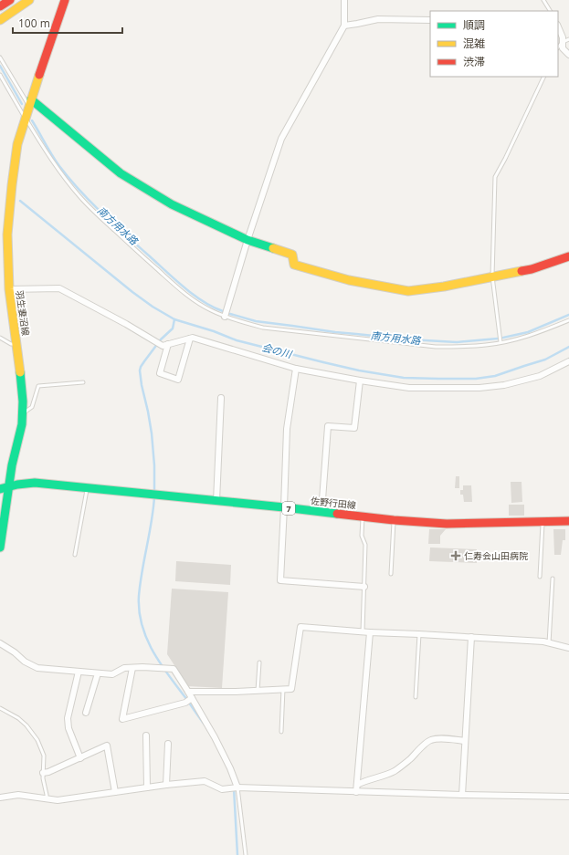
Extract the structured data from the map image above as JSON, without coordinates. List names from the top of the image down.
{
  "streets": {
    "main road": ["羽生妻沼線", "佐野行田線", "7"]
  },
  "crossings": [
    ["羽生妻沼線", "佐野行田線"],
    ["羽生妻沼線", "7"],
    ["佐野行田線", "7"]
  ],
  "water": ["南方用水路", "会の川"],
  "places": {
    "health": ["仁寿会山田病院"]
  },
  "legend": ["順調", "混雑", "渋滞"],
  "scale_bar": "100 m"
}
